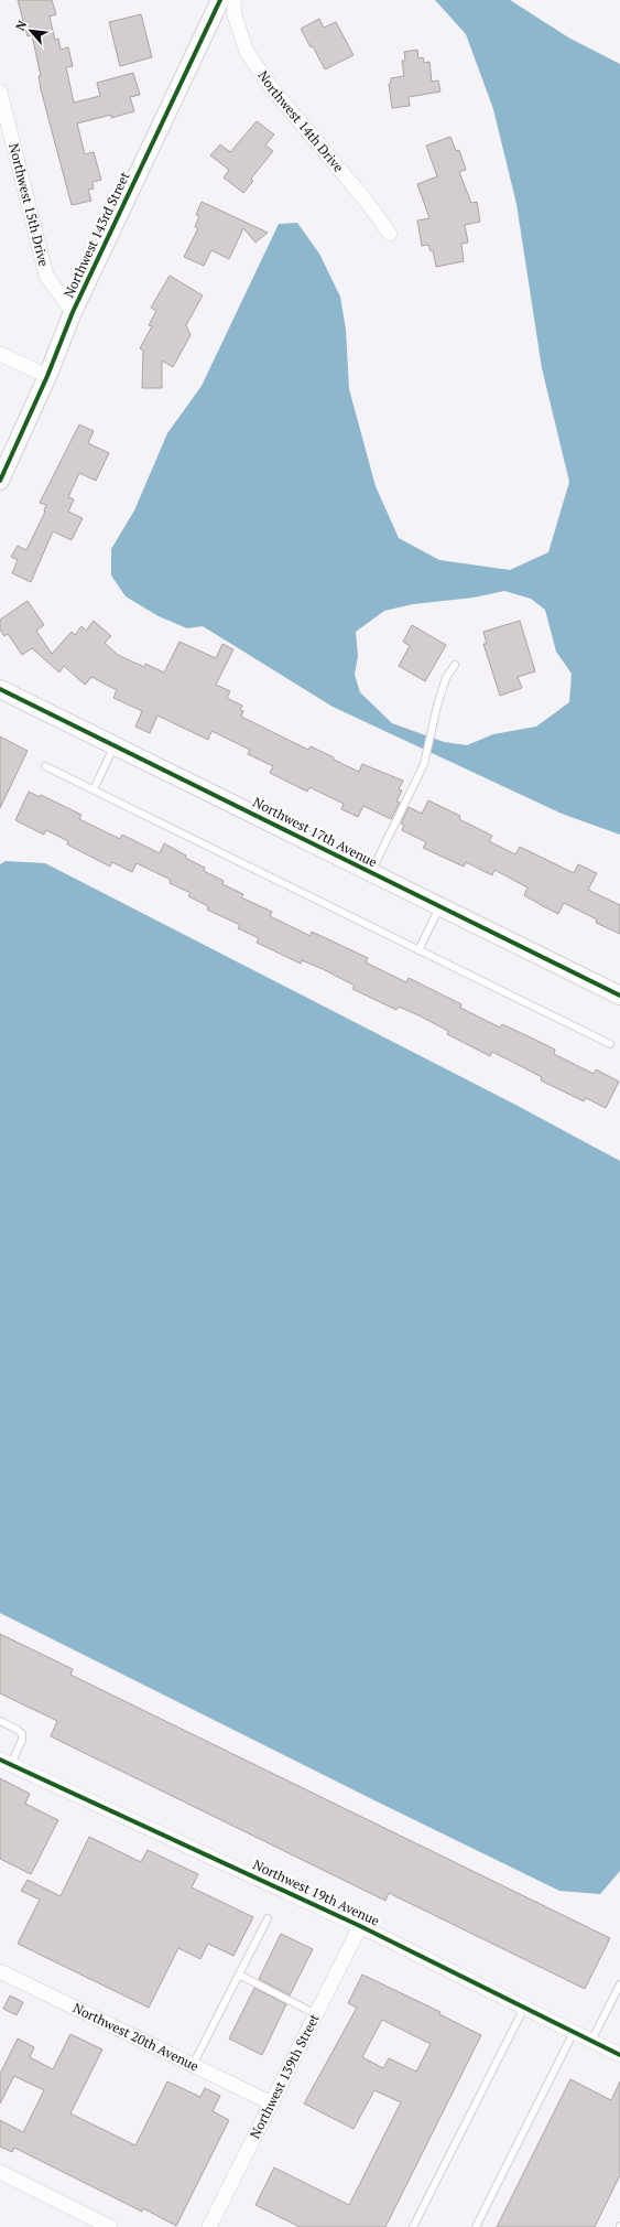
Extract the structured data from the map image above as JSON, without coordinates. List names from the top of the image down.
{
  "streets": {
    "street": [
      "Northwest 14th Drive",
      "Northwest 15th Drive",
      "Northwest 143rd Street",
      "Northwest 17th Avenue",
      "Northwest 19th Avenue",
      "Northwest 20th Avenue",
      "Northwest 139th Street"
    ]
  },
  "crossings": [
    ["Northwest 15th Drive", "Northwest 143rd Street"],
    ["Northwest 19th Avenue", "Northwest 139th Street"],
    ["Northwest 20th Avenue", "Northwest 139th Street"]
  ],
  "north": "top left"
}
